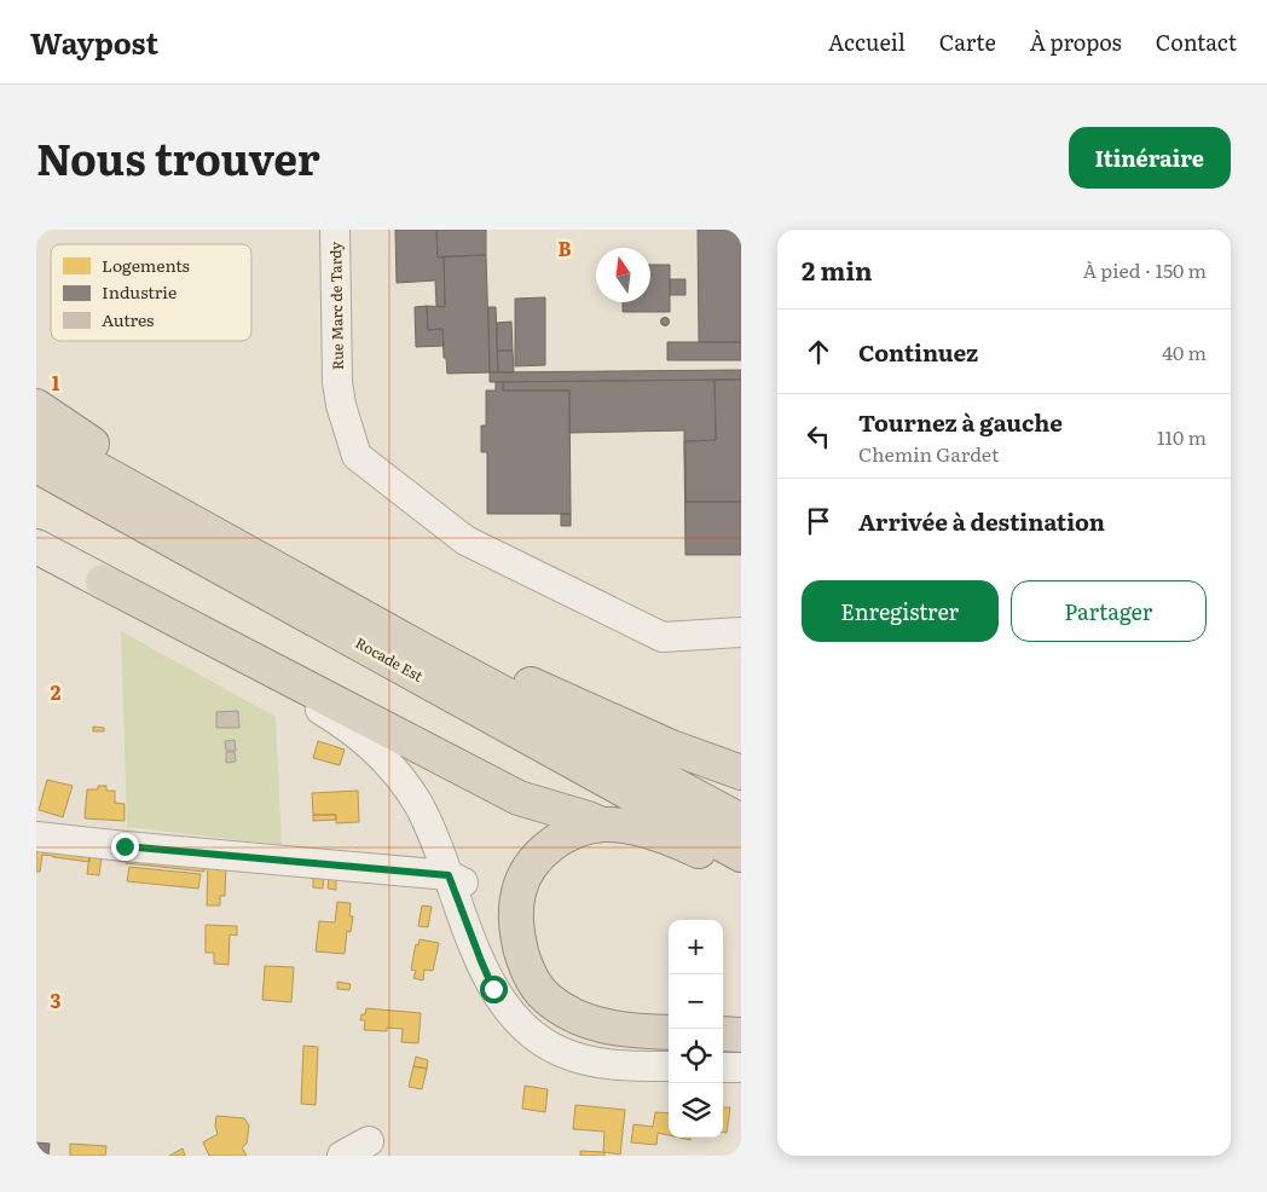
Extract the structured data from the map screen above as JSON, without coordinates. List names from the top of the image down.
{
  "streets": {
    "highway": ["Rocade Est"],
    "street": ["Rue Marc de Tardy"]
  },
  "legend": ["Logements", "Industrie", "Autres"],
  "north": "top",
  "page": {
    "header": "Waypost",
    "nav": [
      "Accueil",
      "Carte",
      "À propos",
      "Contact"
    ],
    "title": "Nous trouver",
    "buttons": [
      "Itinéraire",
      ["Enregistrer", "Partager"]
    ],
    "heading": ["2 min", "À pied · 150 m"],
    "list": [
      ["Continuez", "40 m"],
      ["Tournez à gauche", "Chemin Gardet", "110 m"],
      "Arrivée à destination"
    ],
    "map_buttons": ["+", "−"]
  },
  "grid": {
    "columns": ["B"],
    "rows": ["1", "2", "3"]
  }
}
